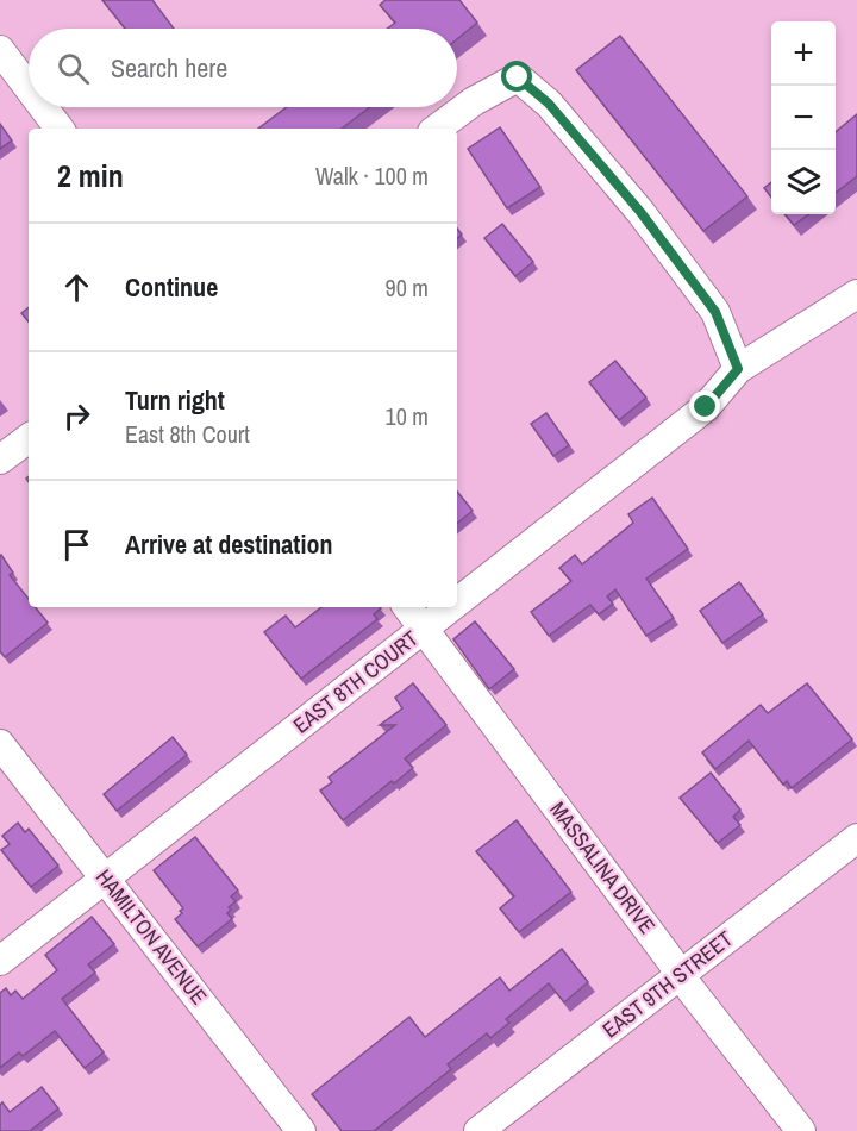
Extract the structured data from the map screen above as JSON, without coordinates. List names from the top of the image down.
{
  "streets": {
    "street": [
      "EAST 8TH COURT",
      "MASSALINA DRIVE",
      "HAMILTON AVENUE",
      "EAST 9TH STREET"
    ]
  },
  "crossings": [
    ["EAST 8TH COURT", "MASSALINA DRIVE"],
    ["EAST 8TH COURT", "HAMILTON AVENUE"],
    ["MASSALINA DRIVE", "EAST 9TH STREET"]
  ],
  "page": {
    "map_buttons": ["+", "−"],
    "search": "Search here",
    "heading": ["2 min", "Walk · 100 m"],
    "list": [
      ["Continue", "90 m"],
      ["Turn right", "East 8th Court", "10 m"],
      "Arrive at destination"
    ]
  }
}
